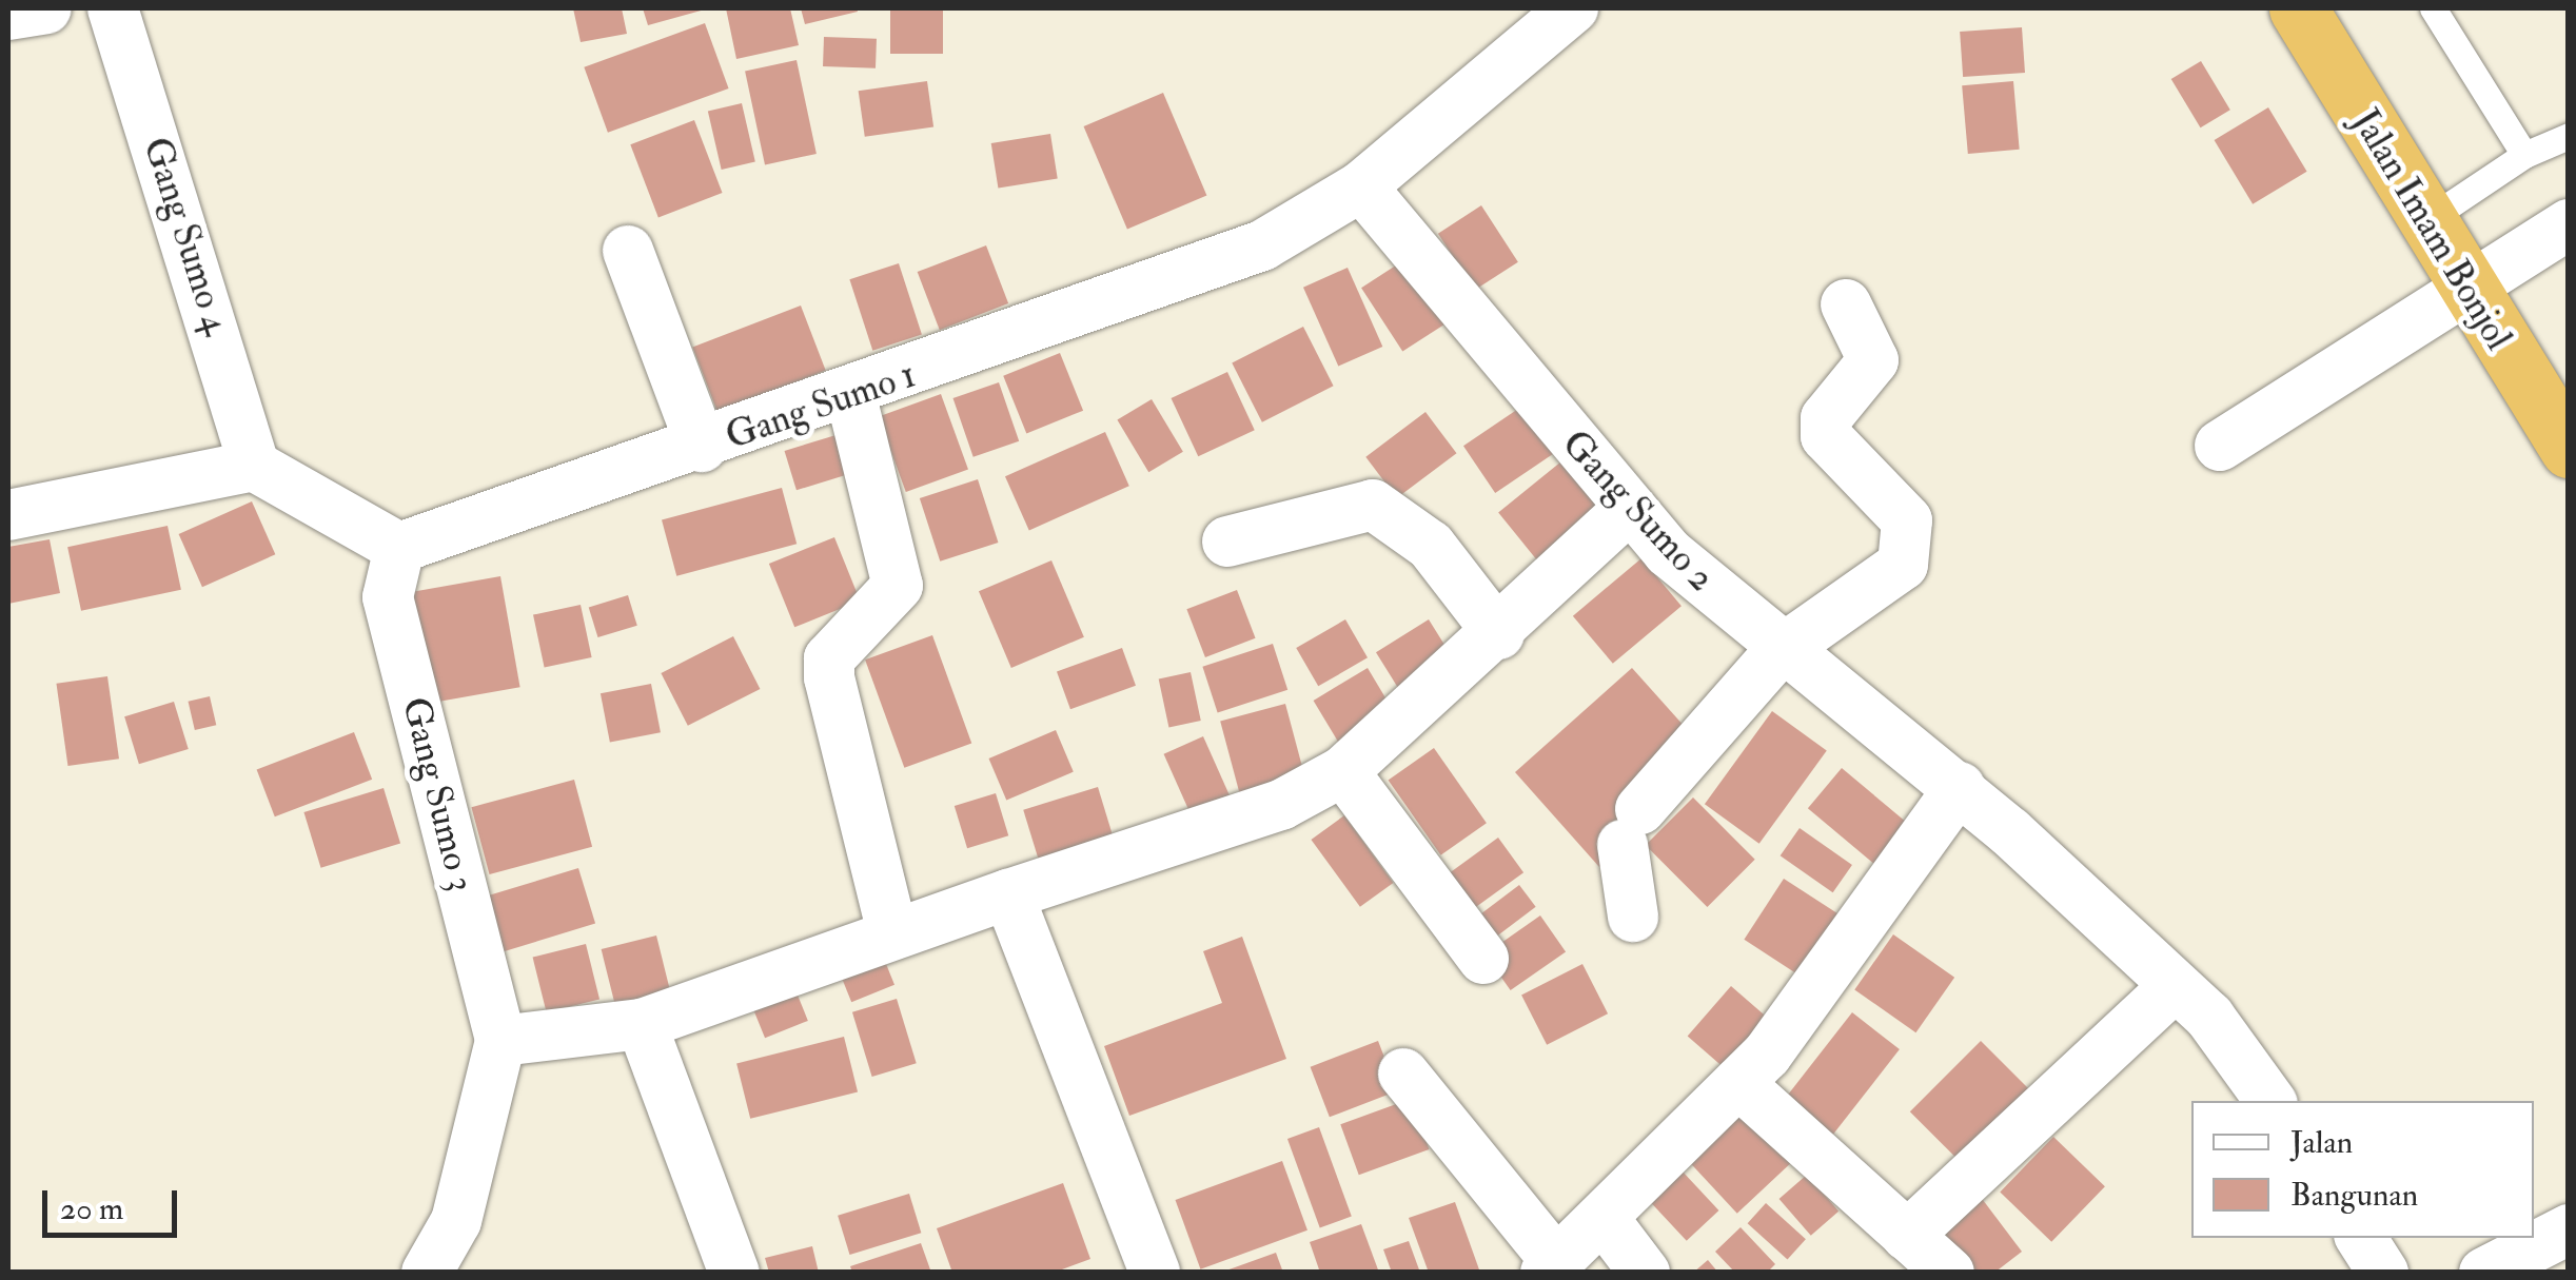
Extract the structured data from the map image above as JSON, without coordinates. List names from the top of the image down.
{
  "streets": {
    "highway": ["Jalan Imam Bonjol"],
    "street": [
      "Gang Sumo 4",
      "Gang Sumo 1",
      "Gang Sumo 2",
      "Gang Sumo 3"
    ]
  },
  "crossings": [
    ["Gang Sumo 1", "Gang Sumo 2"],
    ["Gang Sumo 1", "Gang Sumo 3"]
  ],
  "legend": ["Jalan", "Bangunan"],
  "scale_bar": "20 m"
}
